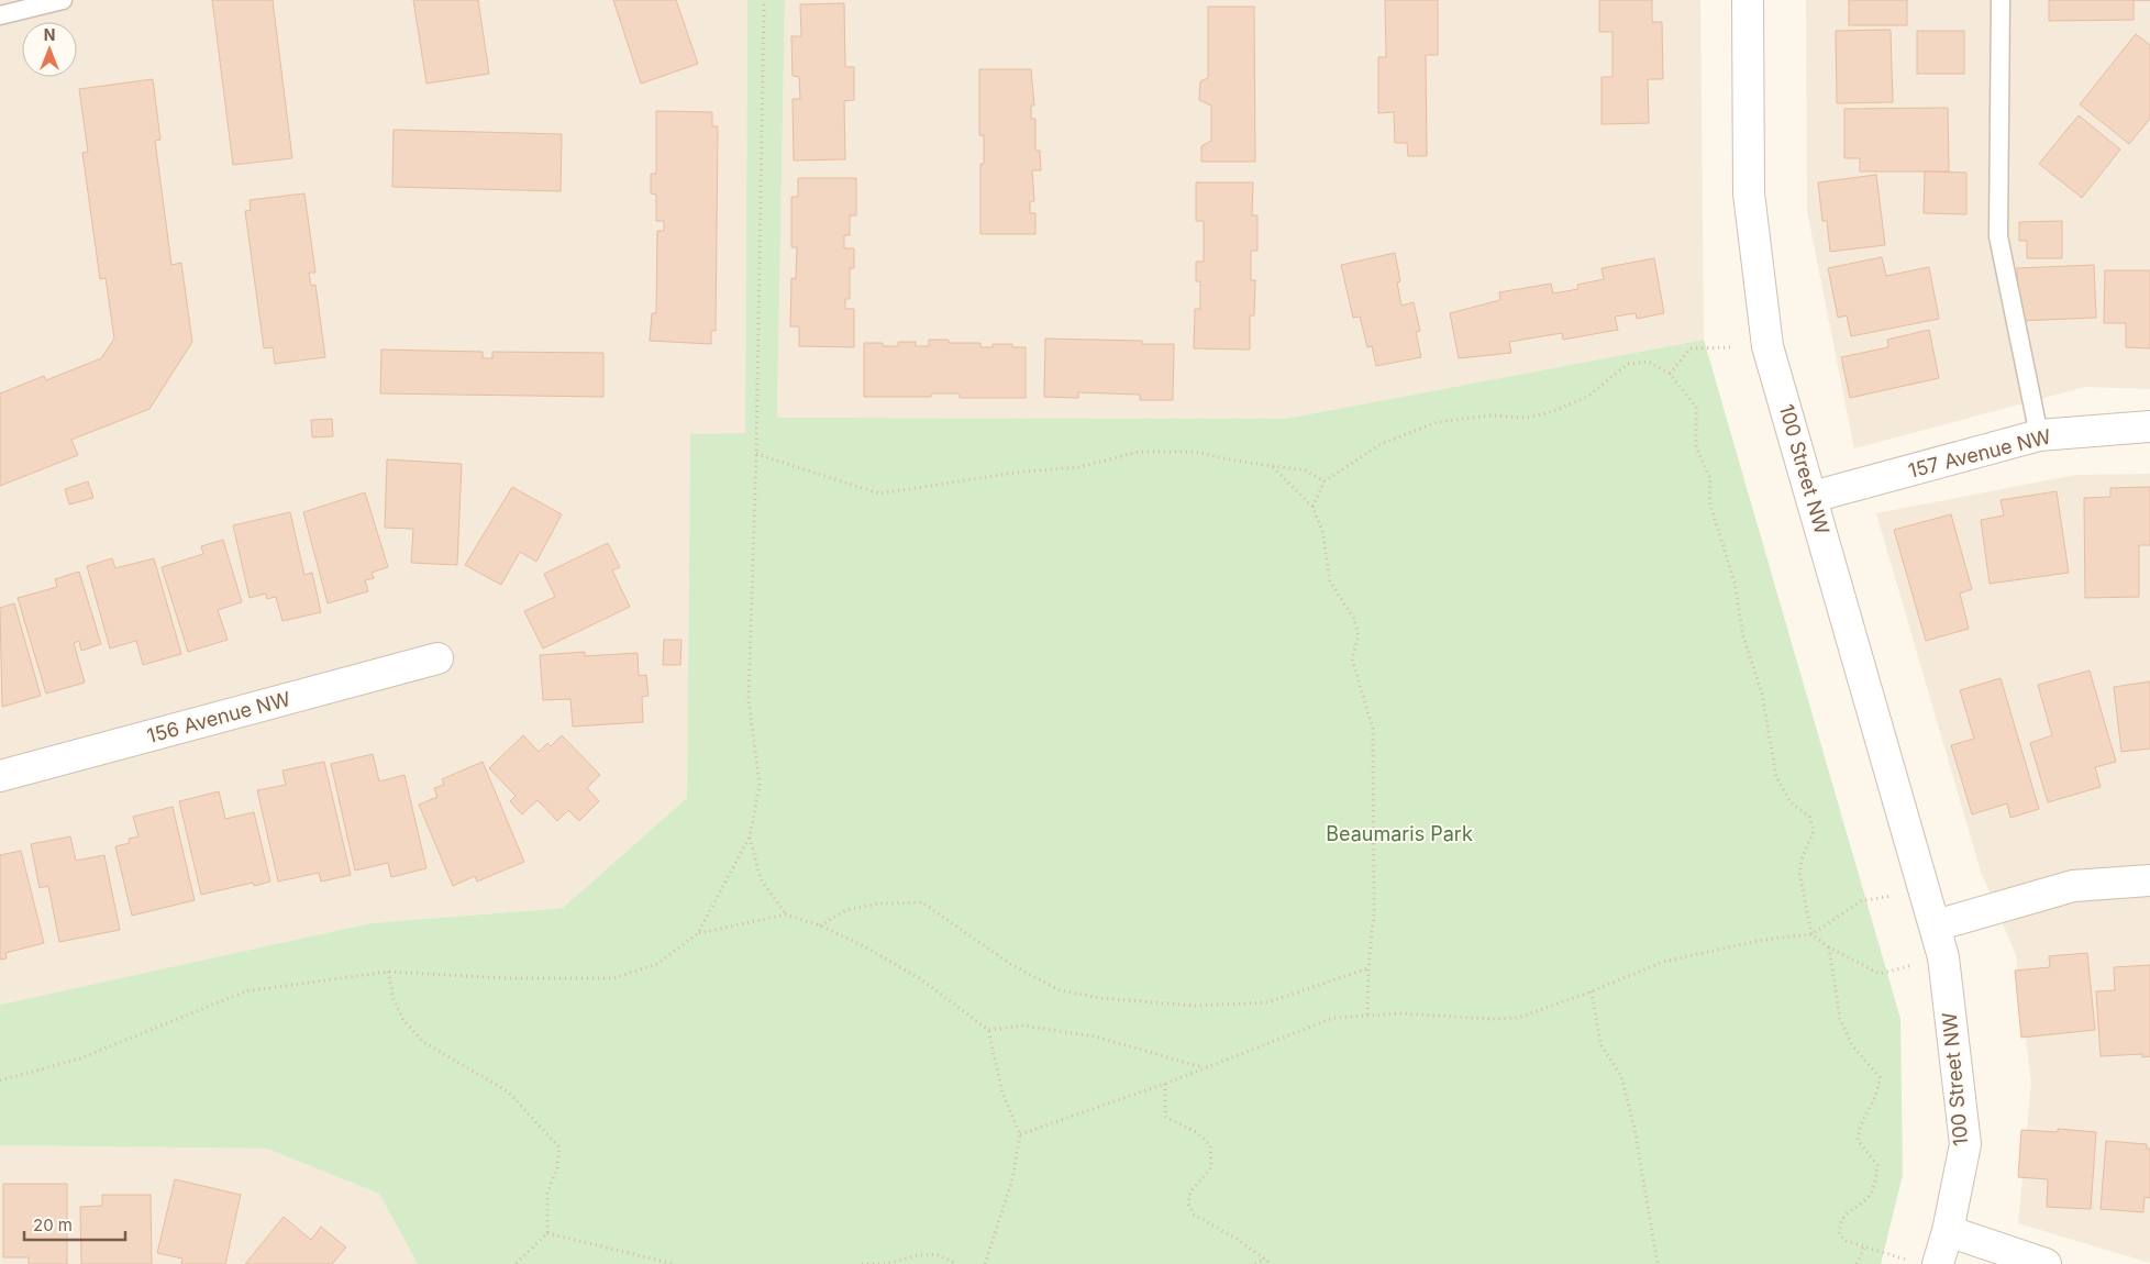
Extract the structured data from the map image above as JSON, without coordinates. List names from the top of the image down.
{
  "streets": {
    "street": ["157 Avenue NW", "100 Street NW", "156 Avenue NW"]
  },
  "crossings": [
    ["157 Avenue NW", "100 Street NW"]
  ],
  "parks": ["Beaumaris Park"],
  "scale_bar": "20 m",
  "north": "top"
}
